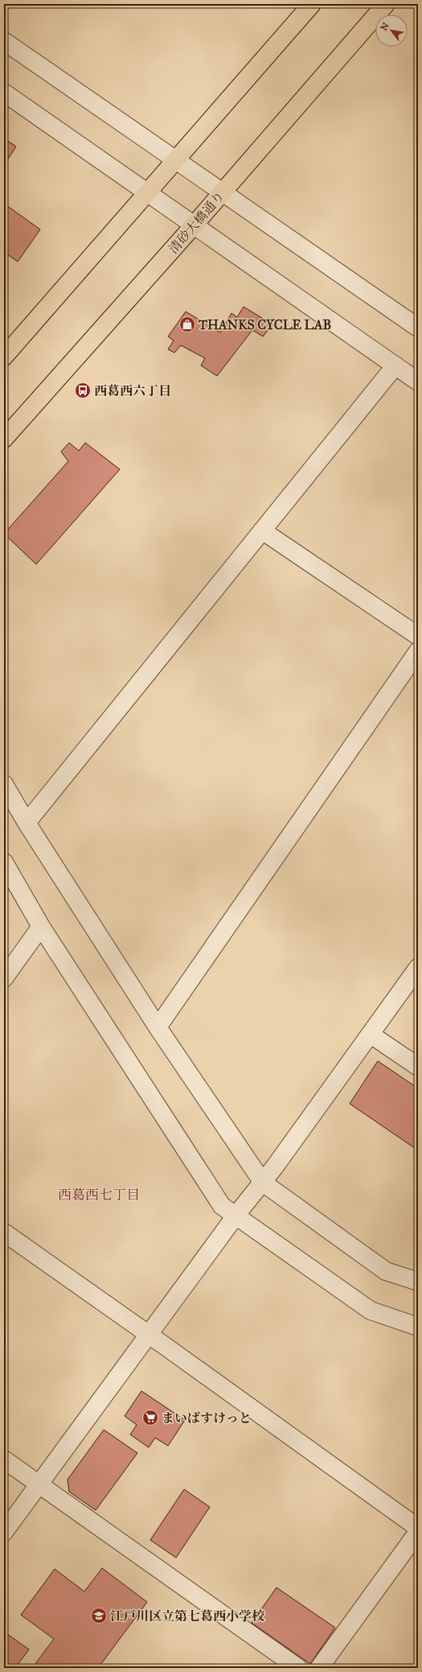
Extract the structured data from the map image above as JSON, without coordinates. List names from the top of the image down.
{
  "streets": {
    "main road": ["清砂大橋通り"]
  },
  "districts": ["西葛西七丁目"],
  "places": {
    "shop": ["THANKS CYCLE LAB"],
    "bus stop": ["西葛西六丁目"],
    "supermarket": ["まいばすけっと"],
    "school or university": ["江戸川区立第七葛西小学校"]
  },
  "north": "top left"
}
